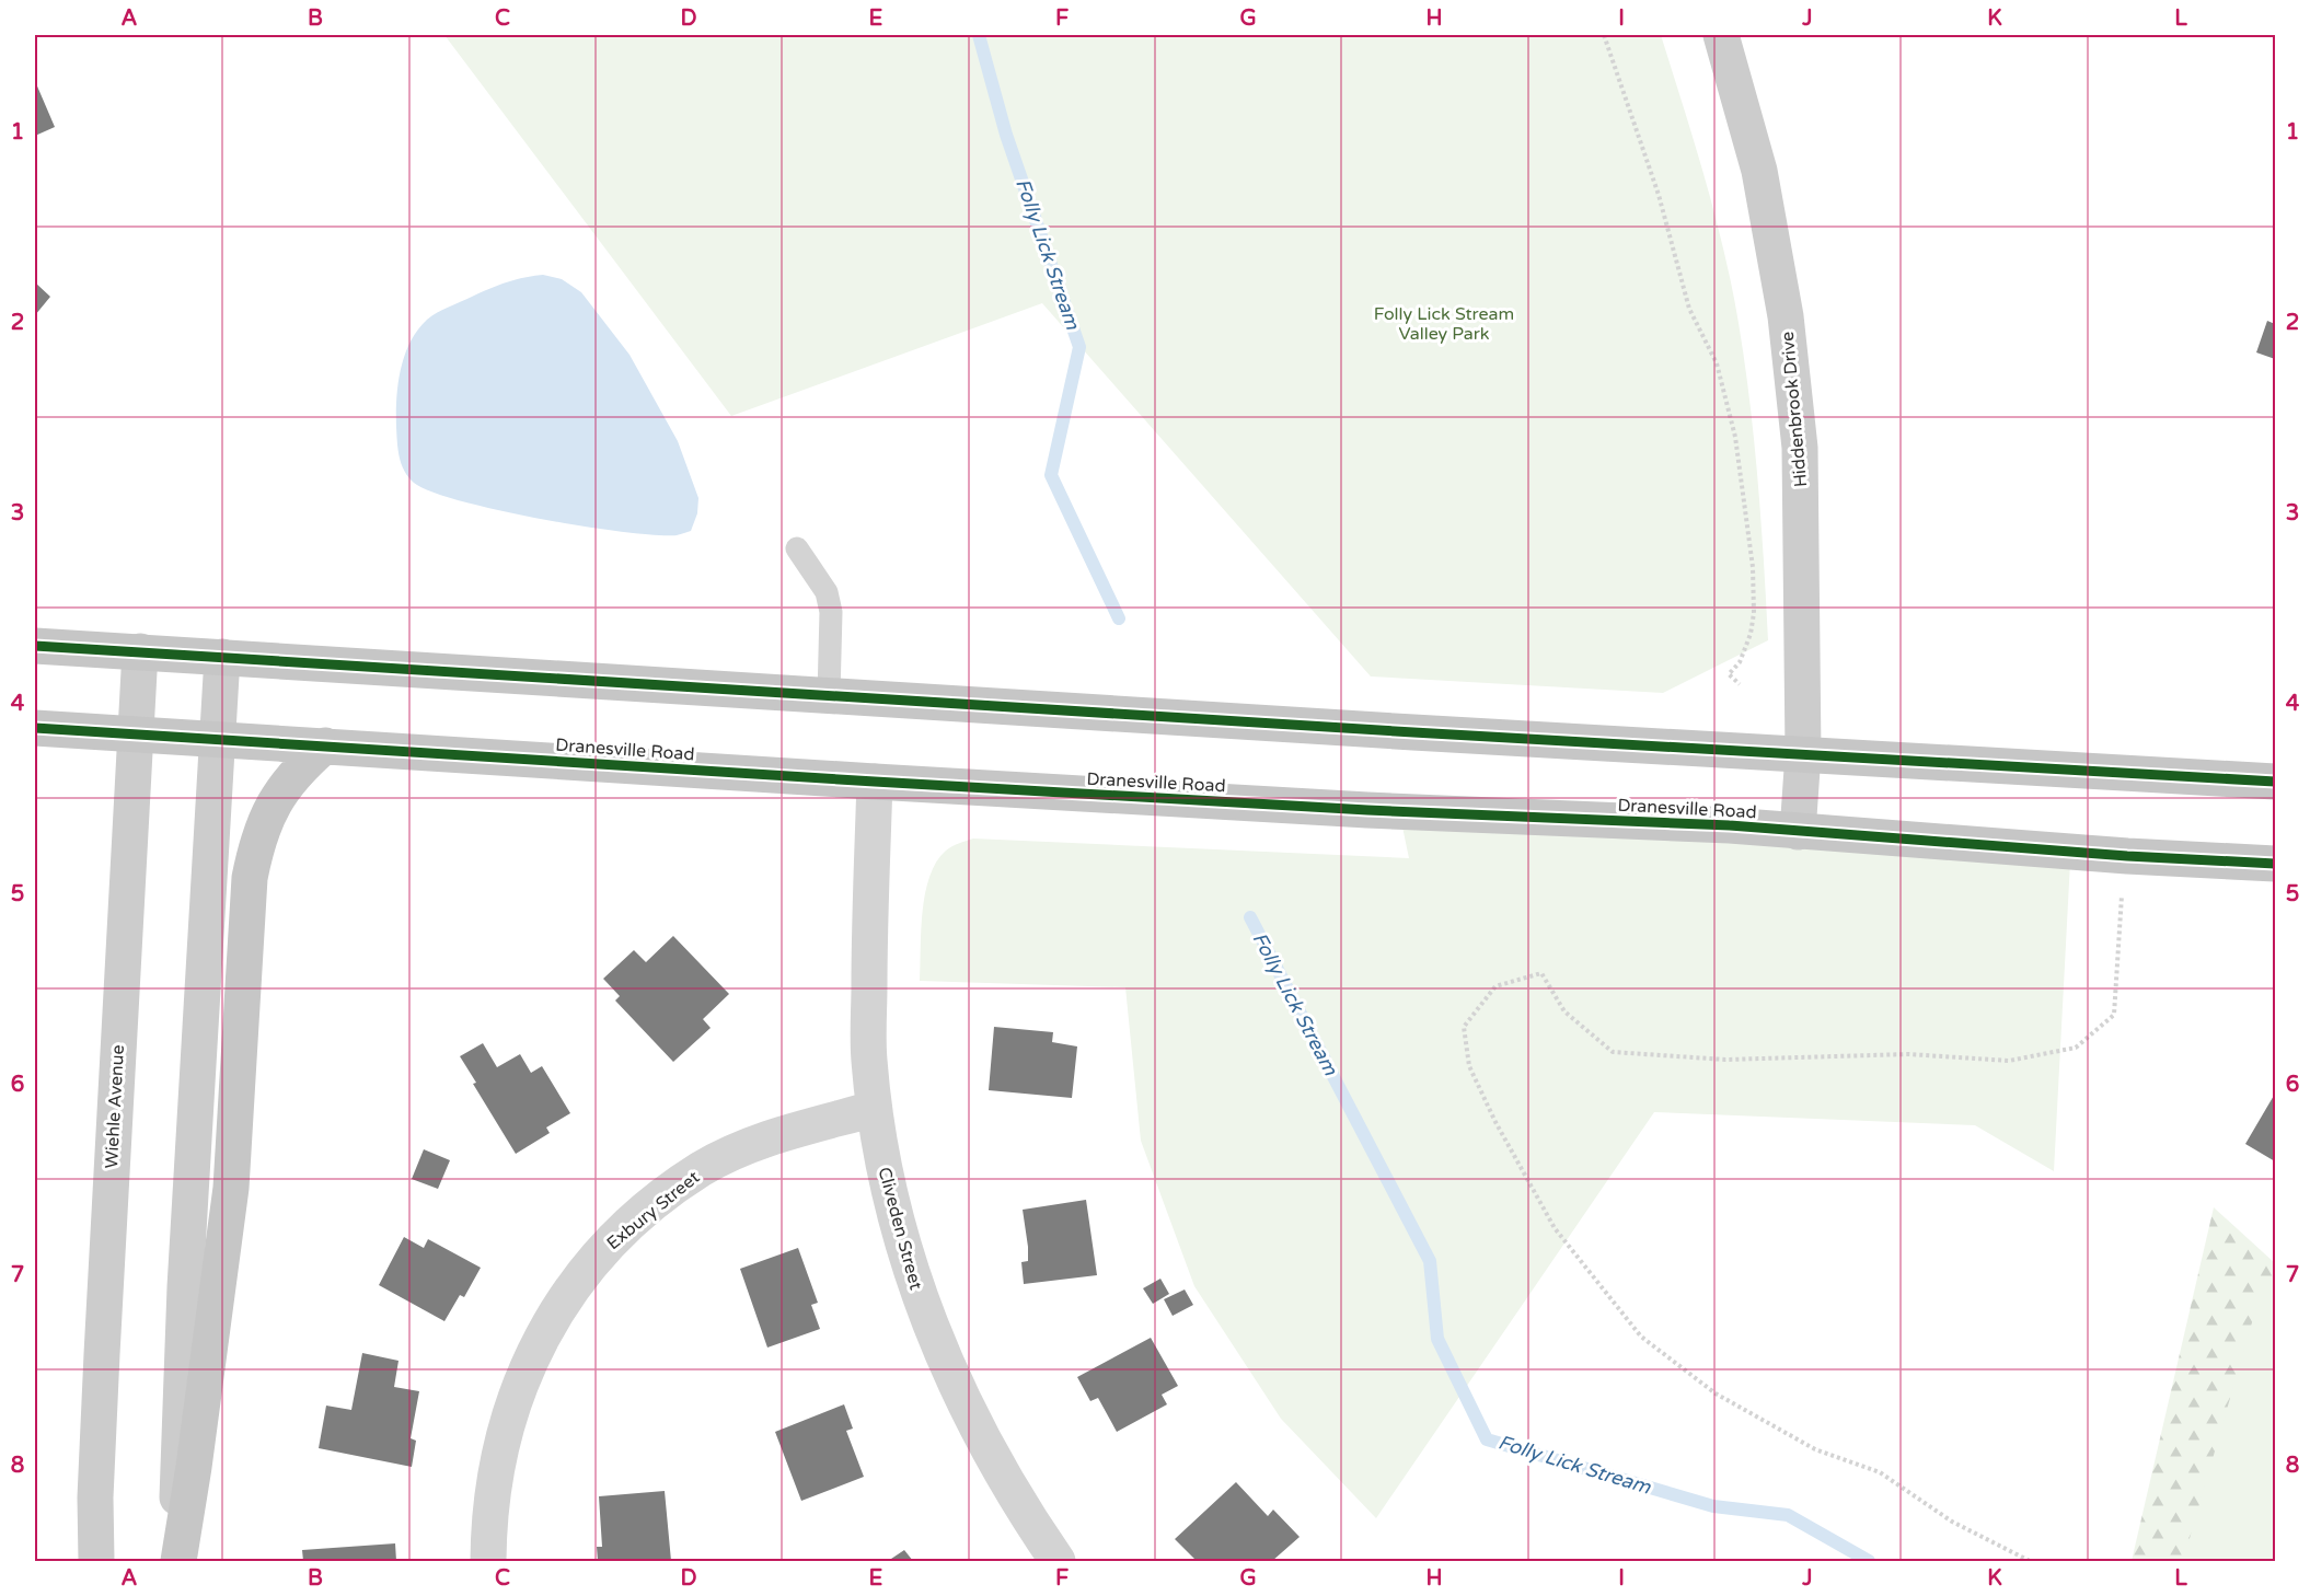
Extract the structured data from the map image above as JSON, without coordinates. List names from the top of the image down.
{
  "streets": {
    "main road": ["Hiddenbrook Drive", "Dranesville Road", "Wiehle Avenue"],
    "street": ["Exbury Street", "Cliveden Street"]
  },
  "crossings": [
    ["Hiddenbrook Drive", "Dranesville Road"],
    ["Dranesville Road", "Wiehle Avenue"],
    ["Dranesville Road", "Cliveden Street"],
    ["Exbury Street", "Cliveden Street"]
  ],
  "water": ["Folly Lick Stream"],
  "parks": ["Folly Lick Stream Valley Park"],
  "grid": {
    "columns": [
      "A",
      "B",
      "C",
      "D",
      "E",
      "F",
      "G",
      "H",
      "I",
      "J",
      "K",
      "L"
    ],
    "rows": [
      "1",
      "2",
      "3",
      "4",
      "5",
      "6",
      "7",
      "8"
    ]
  }
}
